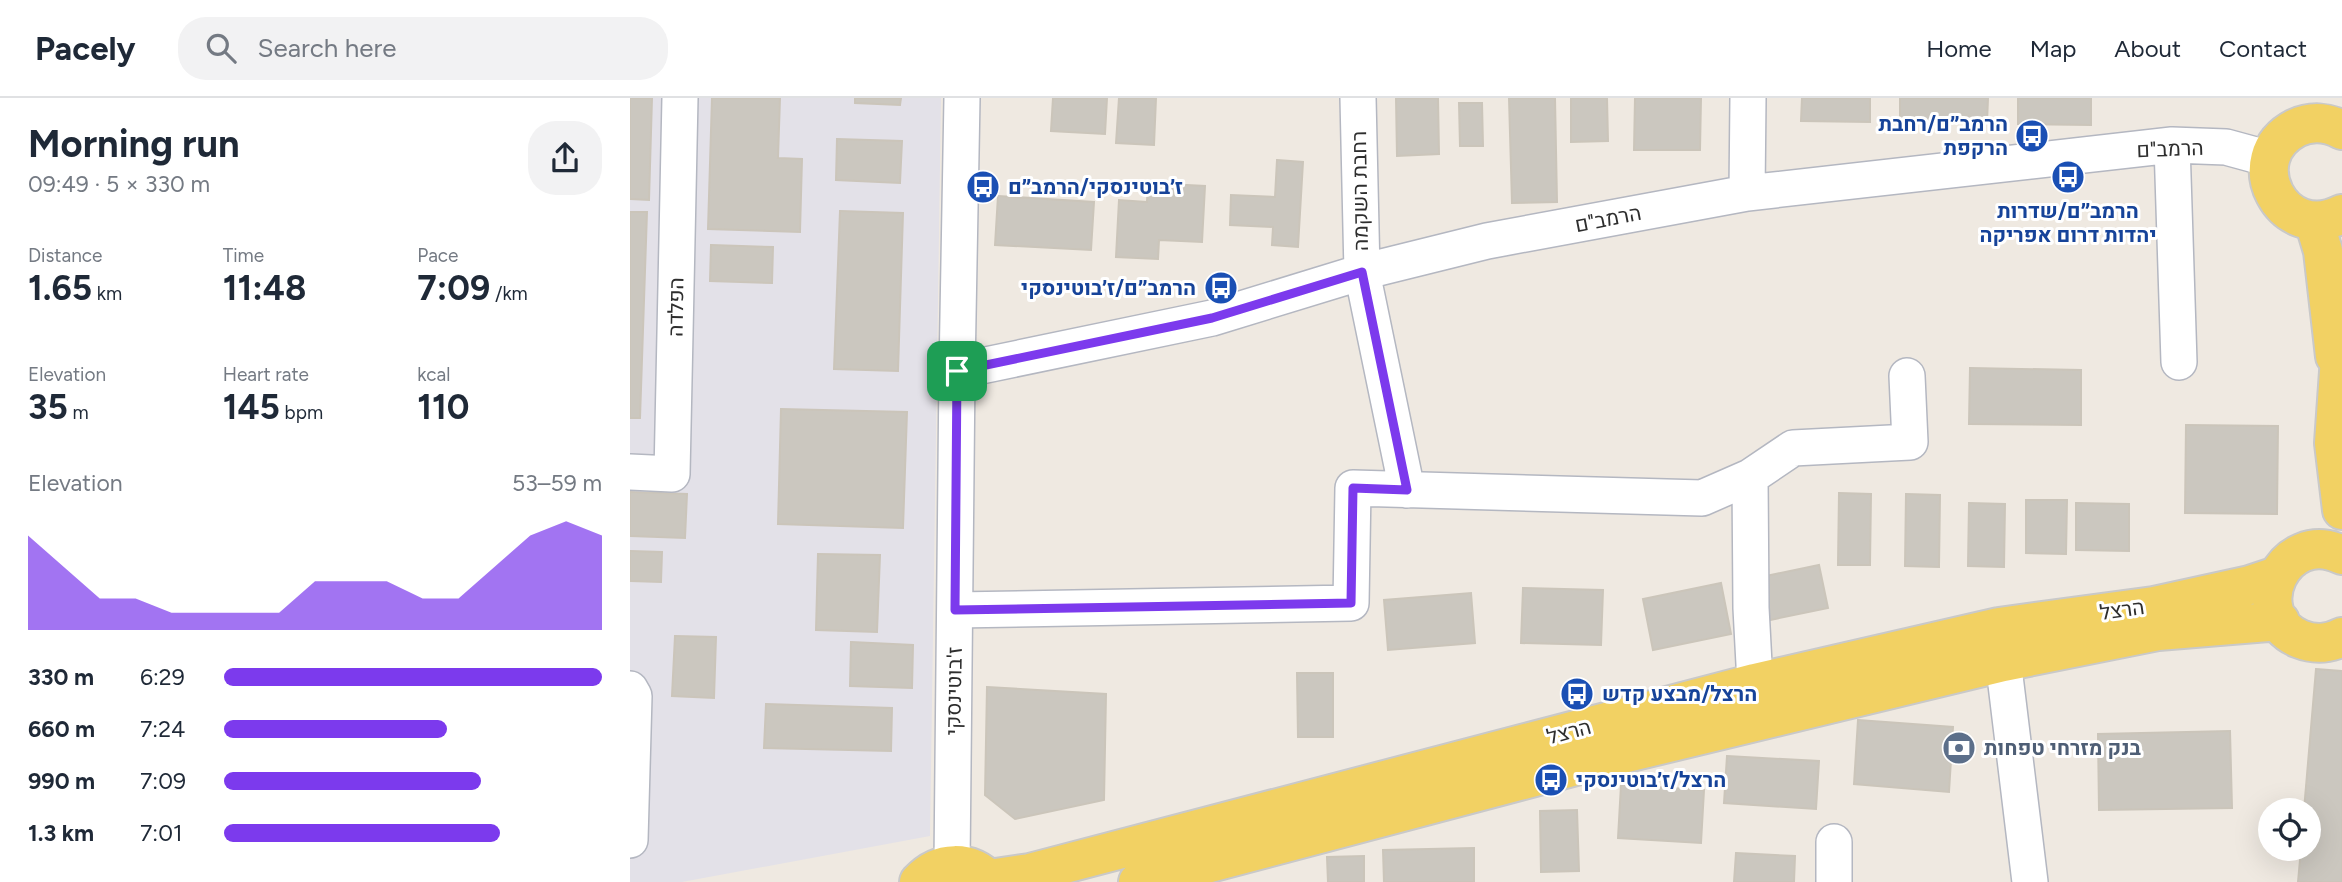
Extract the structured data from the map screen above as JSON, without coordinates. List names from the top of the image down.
{
  "streets": {
    "main road": ["הרצל"],
    "street": [
      "הרמב\"ם",
      "רחבת השקמה",
      "הפלדה",
      "ז'בוטינסקי"
    ]
  },
  "crossings": [
    ["הרמב\"ם", "רחבת השקמה"],
    ["הרמב\"ם", "ז'בוטינסקי"]
  ],
  "places": {
    "bus stop": [
      "הרמב״ם/רחבת הרקפת",
      "הרמב״ם/שדרות יהדות דרום אפריקה",
      "ז׳בוטינסקי/הרמב״ם",
      "הרמב״ם/ז׳בוטינסקי",
      "הרצל/מבצע קדש",
      "הרצל/ז׳בוטינסקי"
    ],
    "bank": ["בנק מזרחי טפחות"]
  },
  "page": {
    "header": "Pacely",
    "search": "Search here",
    "nav": [
      "Home",
      "Map",
      "About",
      "Contact"
    ],
    "heading": ["Morning run", "09:49 · 5 × 330 m"],
    "stats": [
      ["Distance", "1.65 km"],
      ["Time", "11:48"],
      ["Pace", "7:09 /km"],
      ["Elevation", "35 m"],
      ["Heart rate", "145 bpm"],
      ["kcal", "110"]
    ],
    "chart": ["Elevation", "53–59 m"],
    "list": [
      {
        "name": "330 m",
        "note": "6:29"
      },
      {
        "name": "660 m",
        "note": "7:24"
      },
      {
        "name": "990 m",
        "note": "7:09"
      },
      {
        "name": "1.3 km",
        "note": "7:01"
      }
    ]
  }
}
